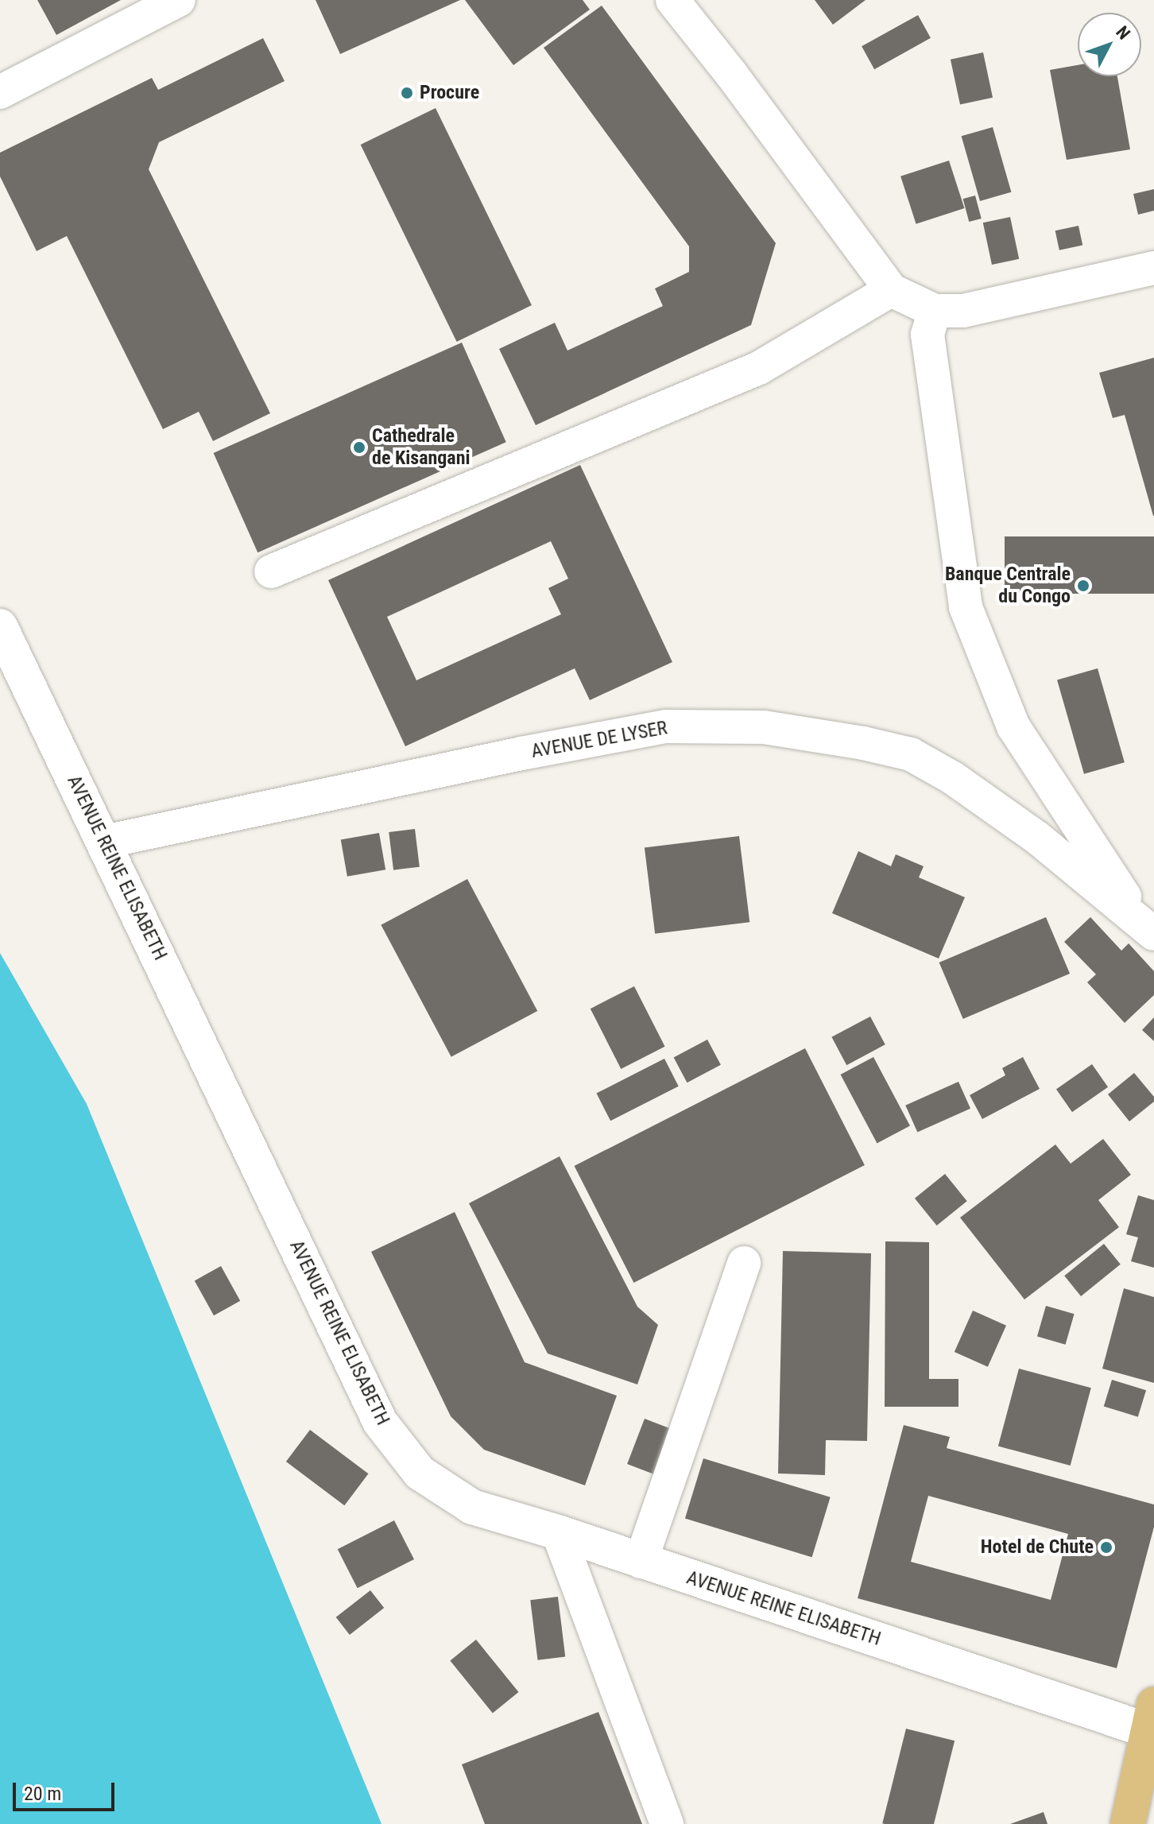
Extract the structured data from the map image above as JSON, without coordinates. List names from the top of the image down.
{
  "streets": {
    "street": ["AVENUE DE LYSER", "AVENUE REINE ELISABETH"]
  },
  "crossings": [
    ["AVENUE DE LYSER", "AVENUE REINE ELISABETH"]
  ],
  "places": [
    "Procure",
    "Cathedrale de Kisangani",
    "Banque Centrale du Congo",
    "Hotel de Chute"
  ],
  "scale_bar": "20 m",
  "north": "top right"
}
